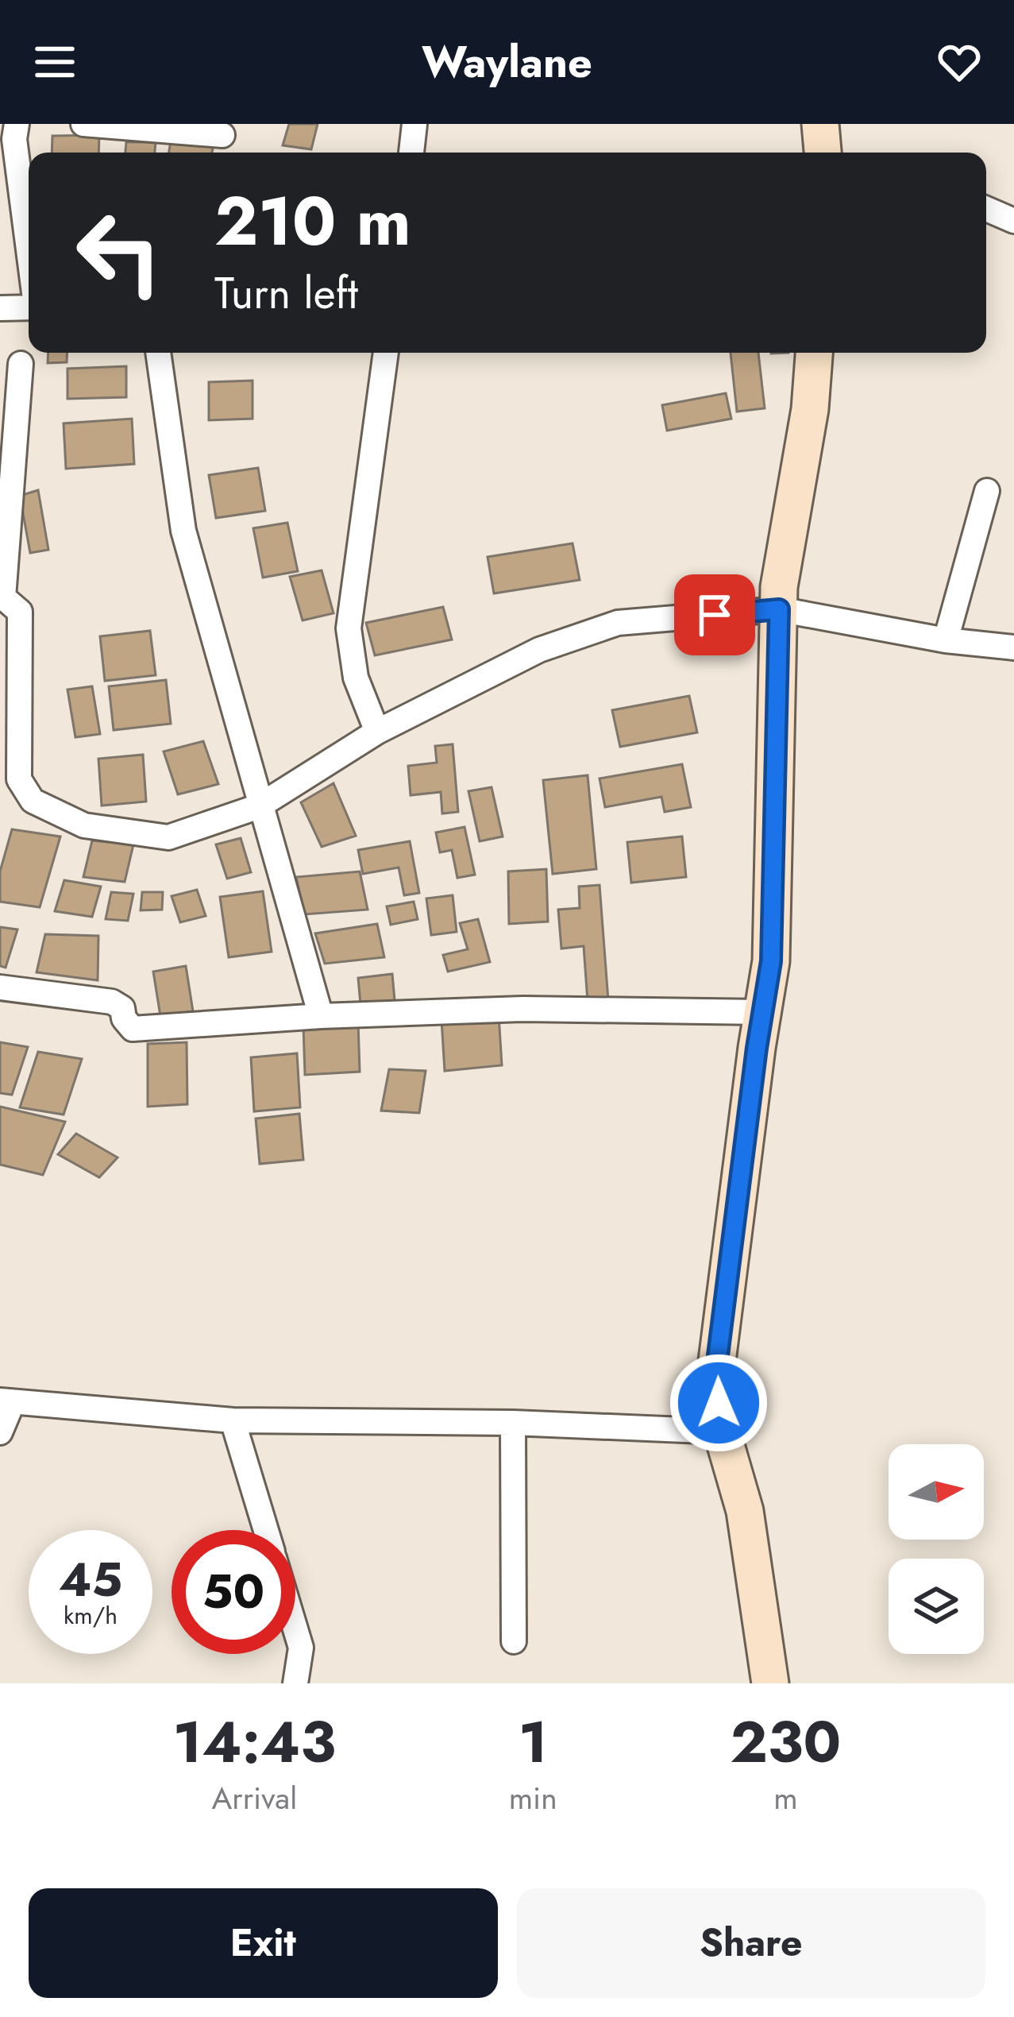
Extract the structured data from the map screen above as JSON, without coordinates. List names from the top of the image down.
{
  "north": "right",
  "page": {
    "header": "Waylane",
    "turn": ["210 m", "Turn left"],
    "speed": "45 km/h",
    "limit": "50",
    "eta": [
      "14:43",
      "Arrival",
      "1",
      "min",
      "230",
      "m"
    ],
    "buttons": ["Exit", "Share"]
  }
}
